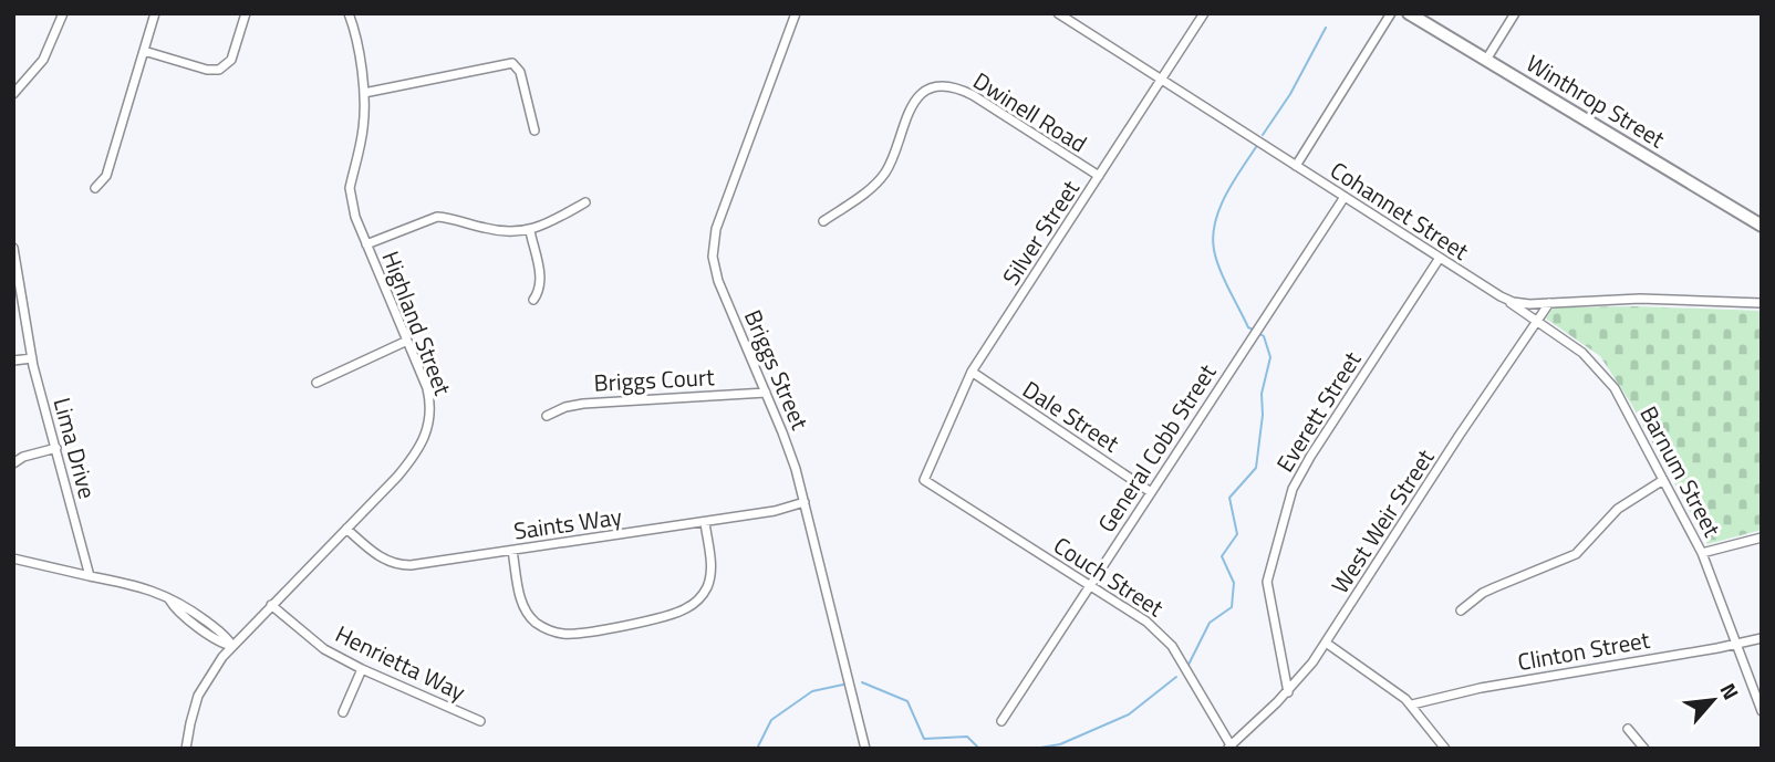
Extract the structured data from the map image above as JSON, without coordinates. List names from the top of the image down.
{
  "streets": {
    "highway": ["Winthrop Street"],
    "street": [
      "Dwinell Road",
      "Cohannet Street",
      "Silver Street",
      "Highland Street",
      "Briggs Street",
      "Briggs Court",
      "Everett Street",
      "Dale Street",
      "Lima Drive",
      "General Cobb Street",
      "Barnum Street",
      "West Weir Street",
      "Saints Way",
      "Couch Street",
      "Clinton Street",
      "Henrietta Way"
    ]
  },
  "crossings": [
    ["Dwinell Road", "Silver Street"],
    ["Cohannet Street", "Silver Street"],
    ["Cohannet Street", "Everett Street"],
    ["Cohannet Street", "General Cobb Street"],
    ["Cohannet Street", "Barnum Street"],
    ["Cohannet Street", "West Weir Street"],
    ["Silver Street", "Dale Street"],
    ["Silver Street", "Couch Street"],
    ["Highland Street", "Saints Way"],
    ["Highland Street", "Henrietta Way"],
    ["Briggs Street", "Briggs Court"],
    ["Briggs Street", "Saints Way"],
    ["Everett Street", "West Weir Street"],
    ["Dale Street", "General Cobb Street"],
    ["General Cobb Street", "Couch Street"],
    ["Barnum Street", "West Weir Street"],
    ["Barnum Street", "Clinton Street"],
    ["West Weir Street", "Couch Street"]
  ],
  "north": "top right"
}
